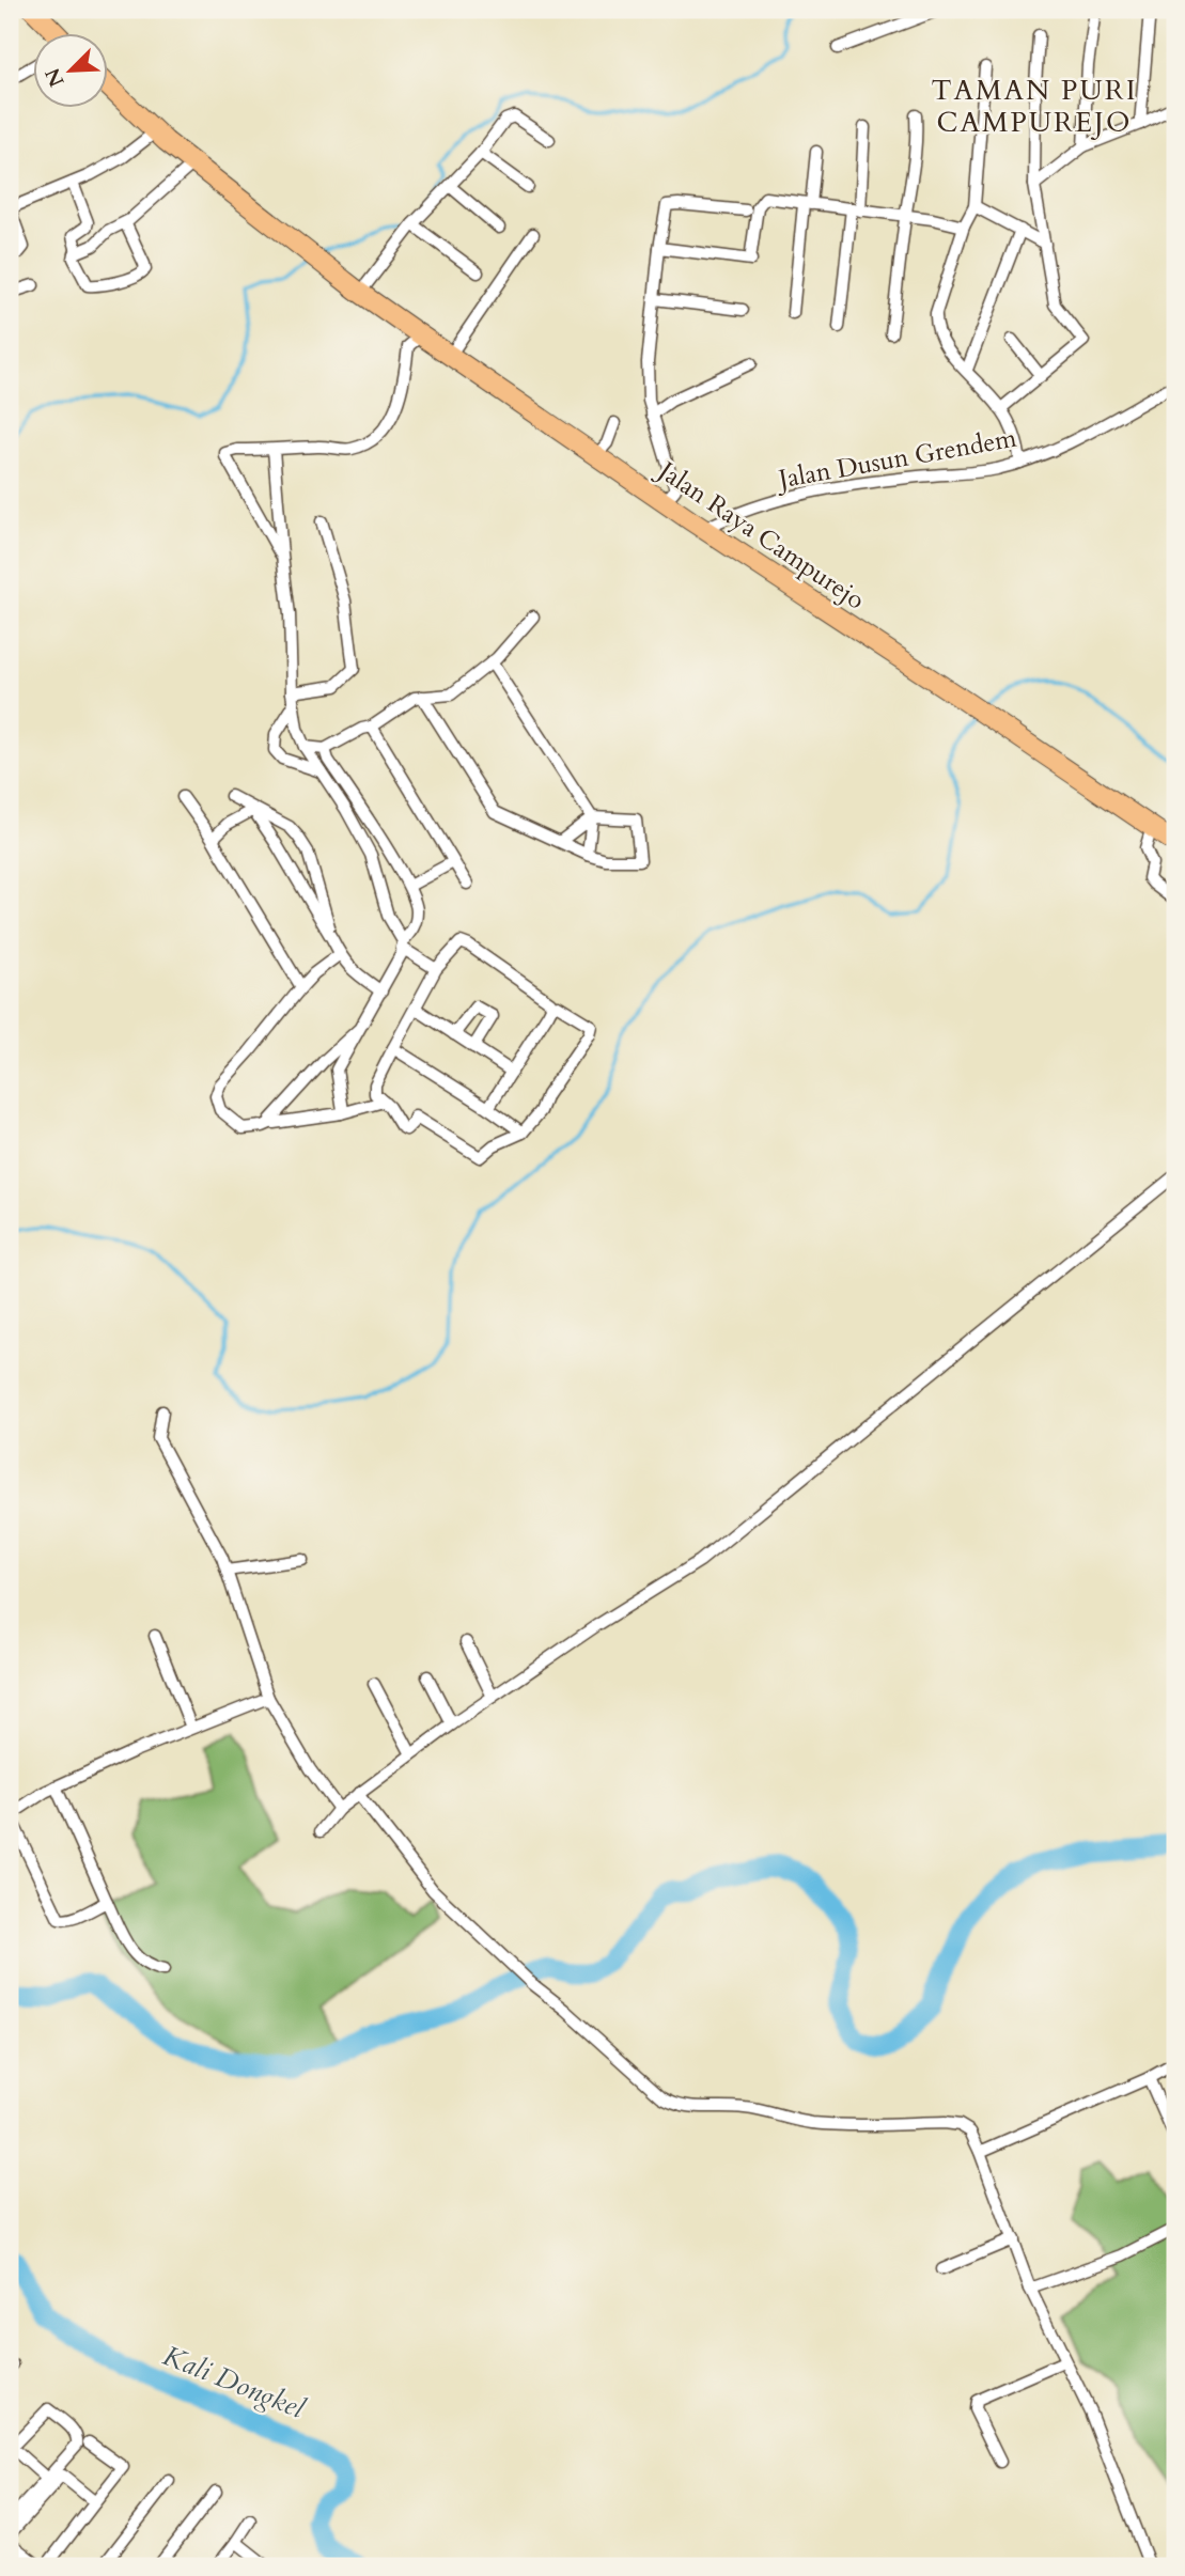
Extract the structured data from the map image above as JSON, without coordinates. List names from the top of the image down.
{
  "streets": {
    "main road": ["Jalan Raya Campurejo"],
    "street": ["Jalan Dusun Grendem"]
  },
  "crossings": [
    ["Jalan Dusun Grendem", "Jalan Raya Campurejo"]
  ],
  "districts": ["TAMAN PURI CAMPUREJO"],
  "water": ["Kali Dongkel"],
  "north": "bottom left"
}
